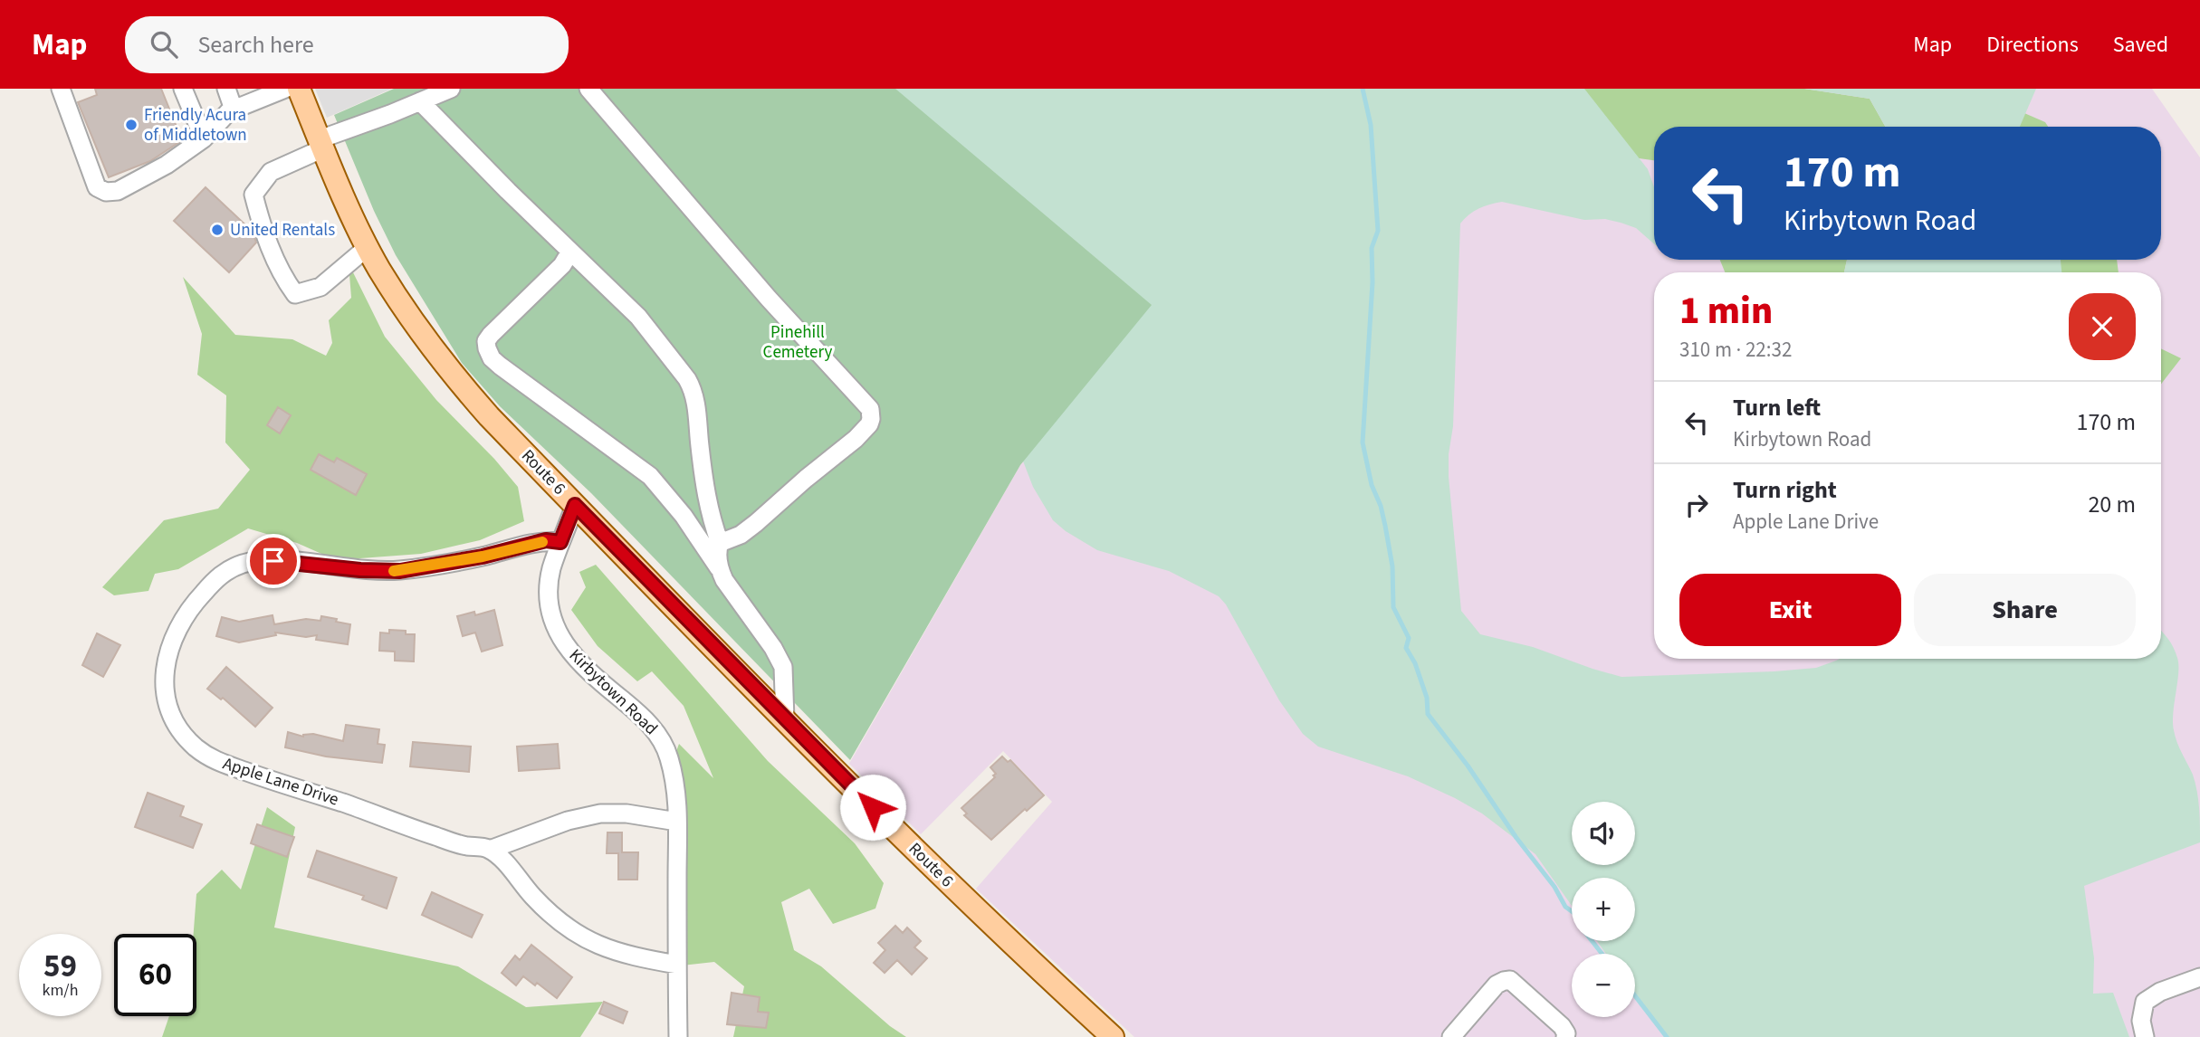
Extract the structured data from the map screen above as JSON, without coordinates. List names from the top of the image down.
{
  "streets": {
    "main road": ["Route 6"],
    "street": ["Kirbytown Road", "Apple Lane Drive"]
  },
  "crossings": [
    ["Route 6", "Kirbytown Road"],
    ["Kirbytown Road", "Apple Lane Drive"]
  ],
  "parks": ["Pinehill Cemetery"],
  "places": ["Friendly Acura of Middletown", "United Rentals"],
  "page": {
    "header": "Map",
    "search": "Search here",
    "nav": ["Map", "Directions", "Saved"],
    "turn": ["170 m", "Kirbytown Road"],
    "heading": ["1 min", "310 m · 22:32"],
    "list": [
      {
        "name": "Turn left",
        "note": "Kirbytown Road",
        "value": "170 m"
      },
      {
        "name": "Turn right",
        "note": "Apple Lane Drive",
        "value": "20 m"
      }
    ],
    "buttons": ["Exit", "Share"],
    "map_buttons": ["+", "−"],
    "speed": "59 km/h",
    "limit": "60"
  }
}
